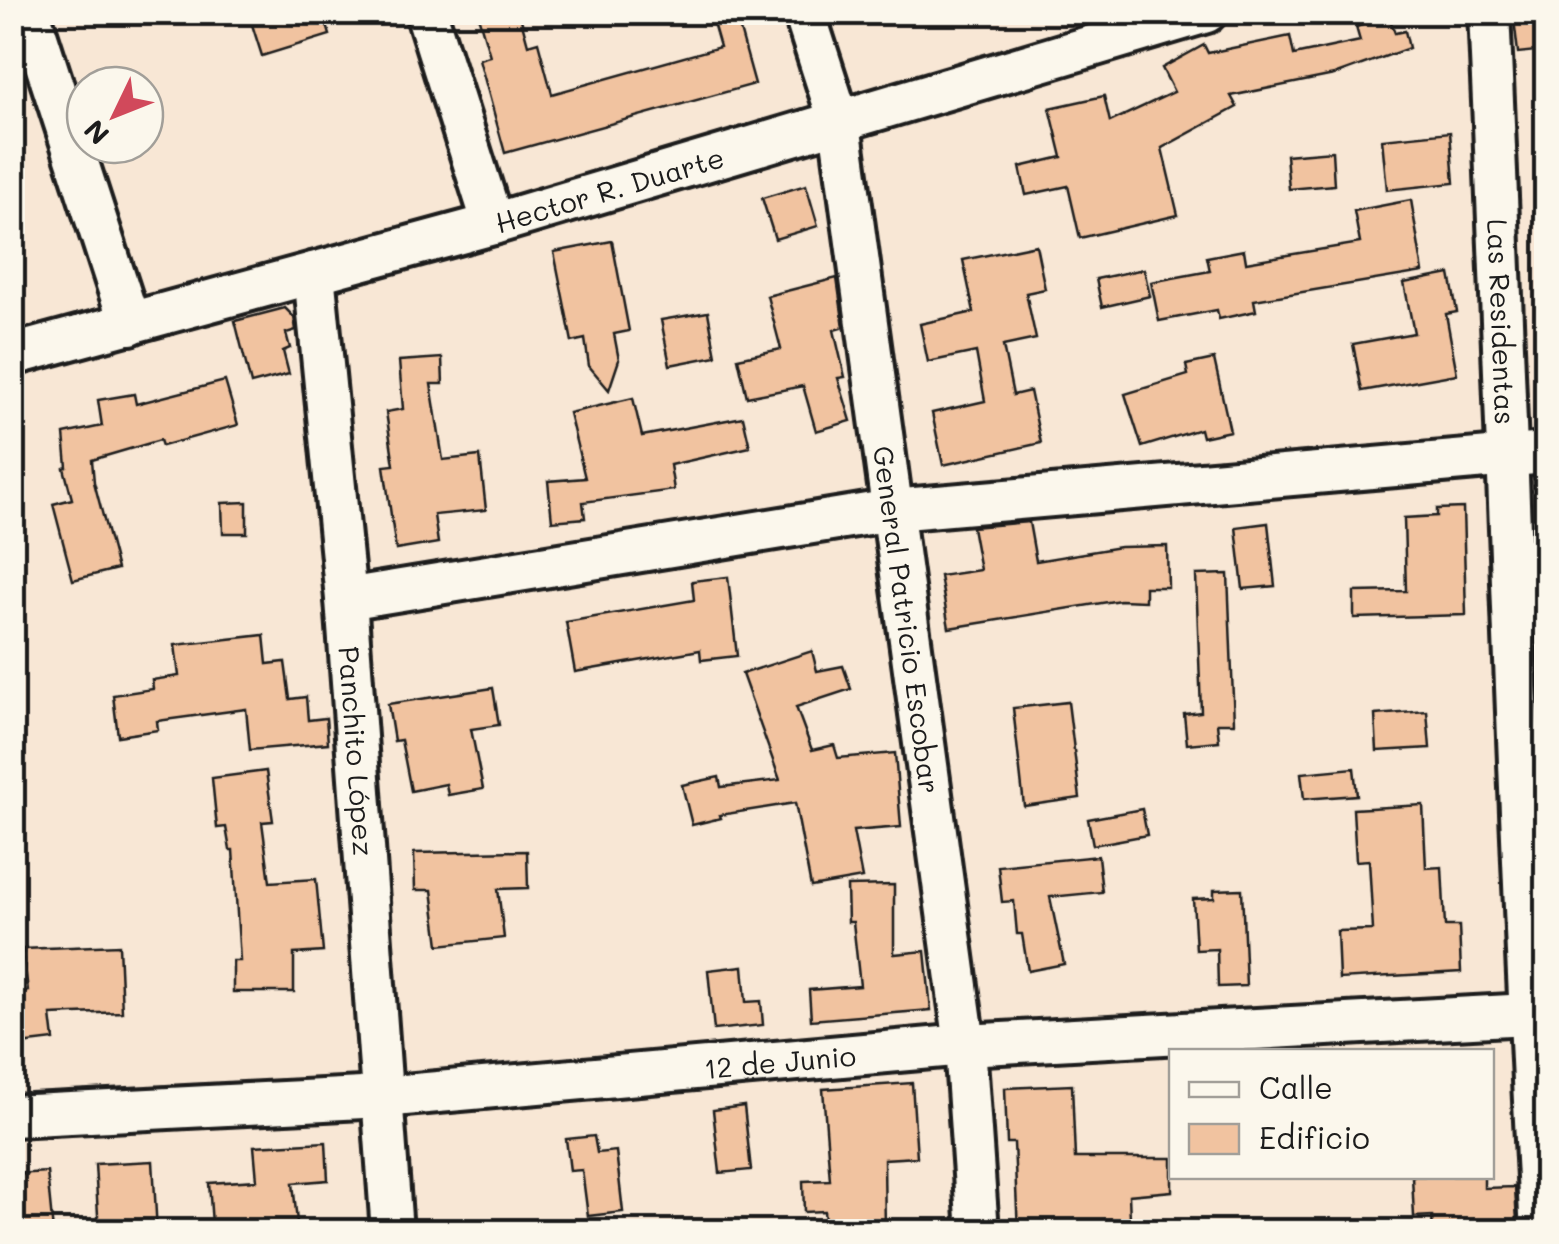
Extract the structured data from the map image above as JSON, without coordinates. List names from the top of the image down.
{
  "streets": {
    "street": [
      "Hector R. Duarte",
      "Las Residentas",
      "General Patricio Escobar",
      "Panchito López",
      "12 de Junio"
    ]
  },
  "crossings": [
    ["Hector R. Duarte", "General Patricio Escobar"],
    ["Hector R. Duarte", "Panchito López"],
    ["Las Residentas", "12 de Junio"],
    ["General Patricio Escobar", "12 de Junio"],
    ["Panchito López", "12 de Junio"]
  ],
  "legend": ["Calle", "Edificio"],
  "north": "bottom left"
}
